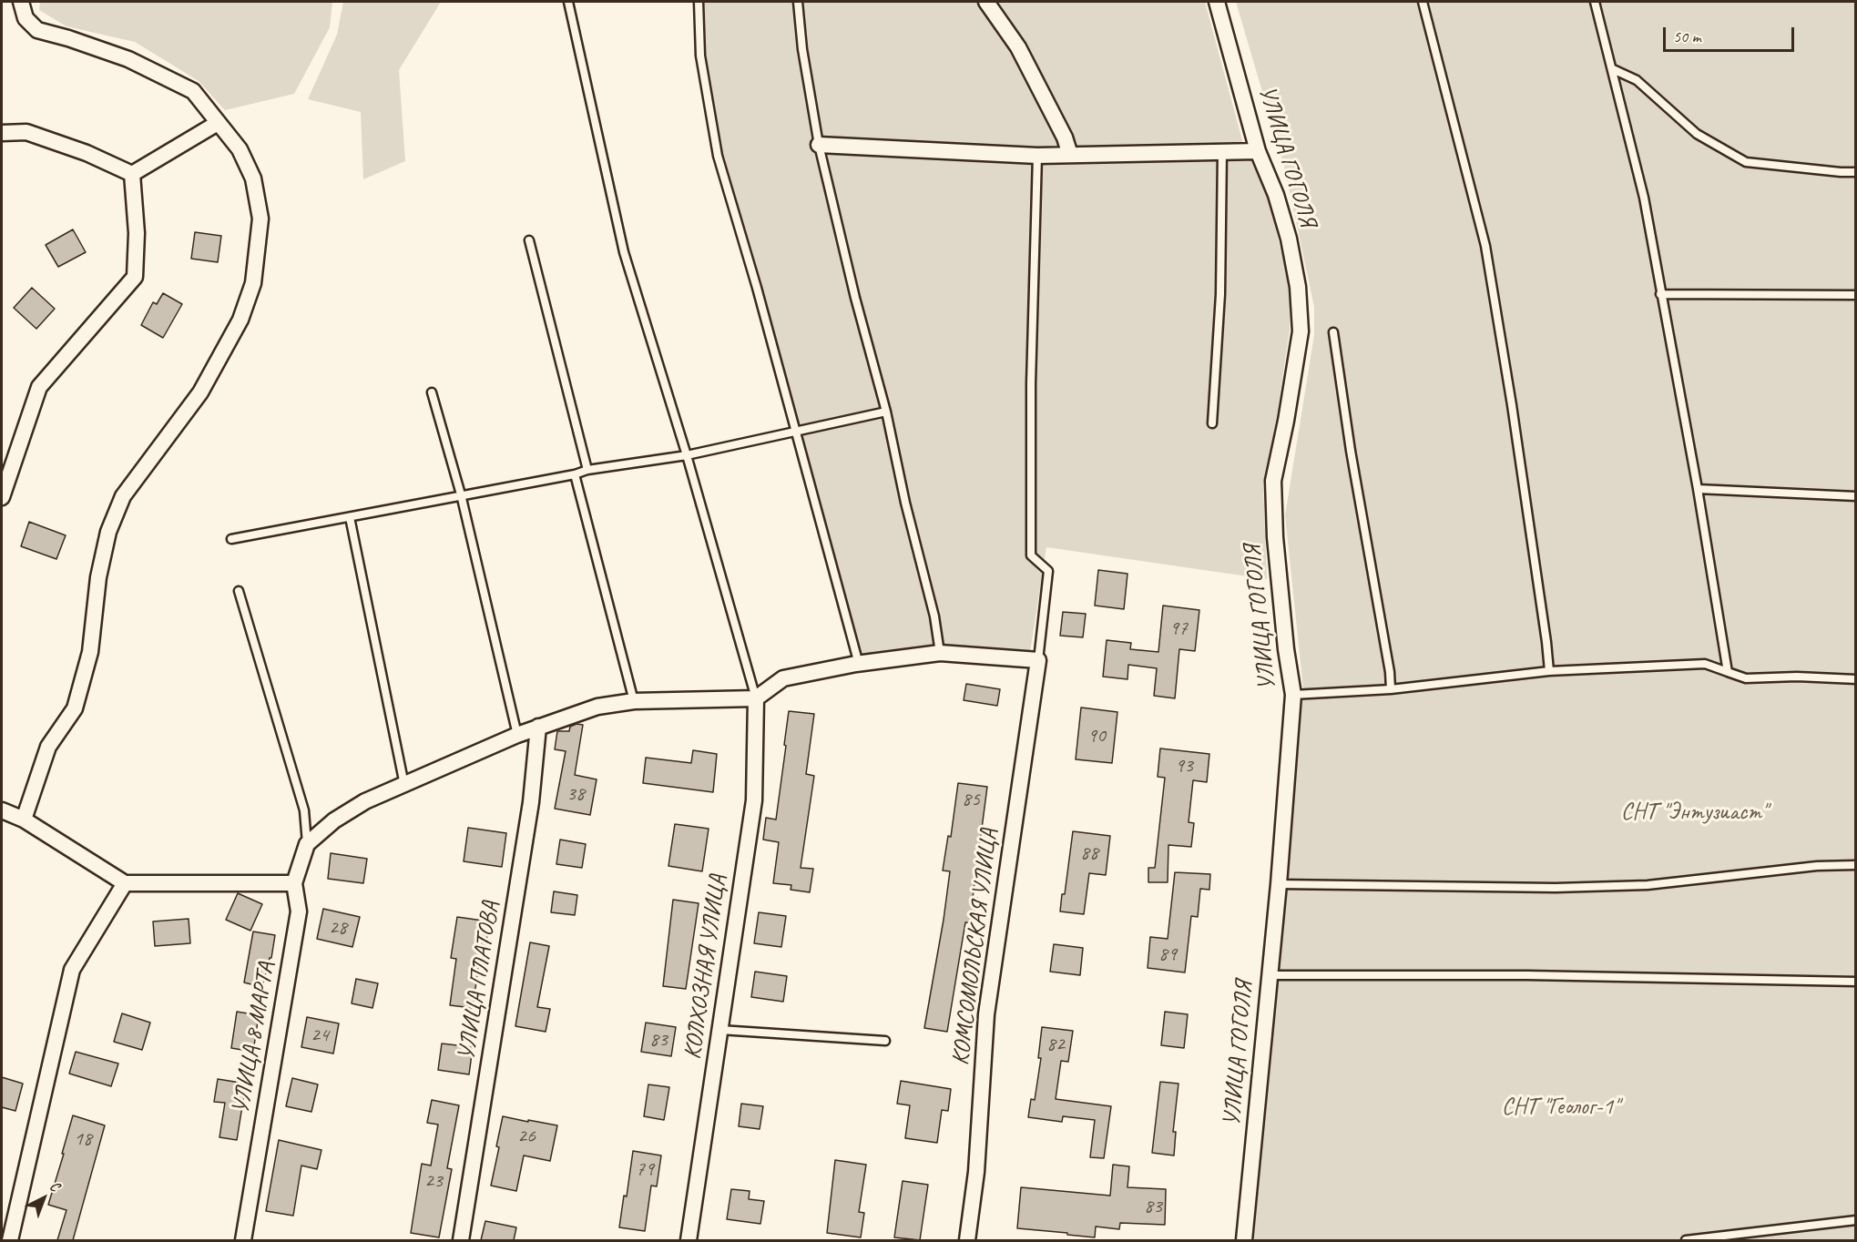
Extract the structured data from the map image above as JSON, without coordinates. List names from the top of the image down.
{
  "streets": {
    "street": [
      "УЛИЦА ГОГОЛЯ",
      "КОМСОМОЛЬСКАЯ УЛИЦА",
      "КОЛХОЗНАЯ УЛИЦА",
      "УЛИЦА ПЛАТОВА",
      "УЛИЦА 8 МАРТА"
    ]
  },
  "parks": ["СНТ \"Энтузиаст\"", "СНТ \"Геолог-1\""],
  "house_numbers": [
    "97",
    "90",
    "93",
    "38",
    "85",
    "88",
    "28",
    "89",
    "24",
    "83",
    "82",
    "26",
    "18",
    "79",
    "23",
    "83"
  ],
  "scale_bar": "50 m",
  "north": "top right"
}
